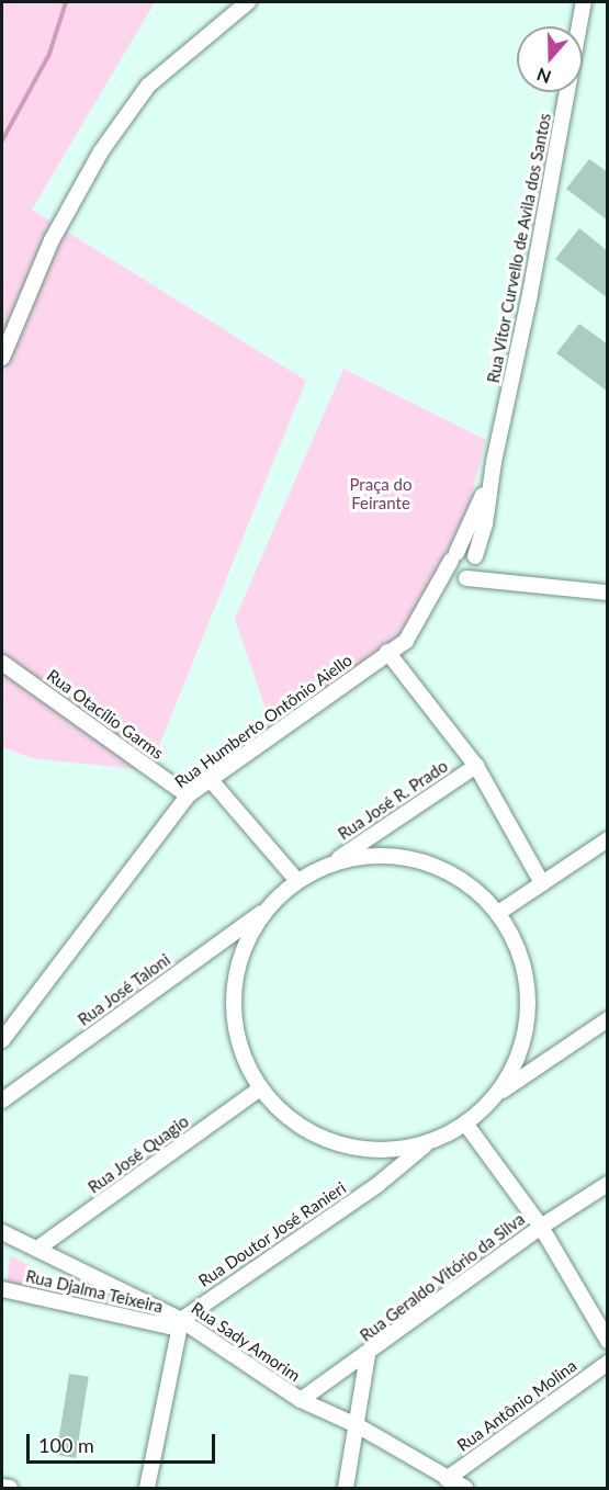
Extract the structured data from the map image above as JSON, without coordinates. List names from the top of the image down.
{
  "streets": {
    "street": [
      "Rua Vitor Curvello de Avila dos Santos",
      "Rua Otacílio Garms",
      "Rua Humberto Ontõnio Aiello",
      "Rua José R. Prado",
      "Rua José Taloni",
      "Rua José Quagio",
      "Rua Doutor José Ranieri",
      "Rua Geraldo Vitório da Silva",
      "Rua Djalma Teixeira",
      "Rua Sady Amorim",
      "Rua Antônio Molina"
    ]
  },
  "crossings": [
    ["Rua Otacílio Garms", "Rua Humberto Ontõnio Aiello"],
    ["Rua José Quagio", "Rua Sady Amorim"],
    ["Rua Doutor José Ranieri", "Rua Djalma Teixeira"],
    ["Rua Doutor José Ranieri", "Rua Sady Amorim"],
    ["Rua Geraldo Vitório da Silva", "Rua Sady Amorim"],
    ["Rua Djalma Teixeira", "Rua Sady Amorim"],
    ["Rua Sady Amorim", "Rua Antônio Molina"]
  ],
  "parks": ["Praça do Feirante"],
  "scale_bar": "100 m",
  "north": "bottom"
}
